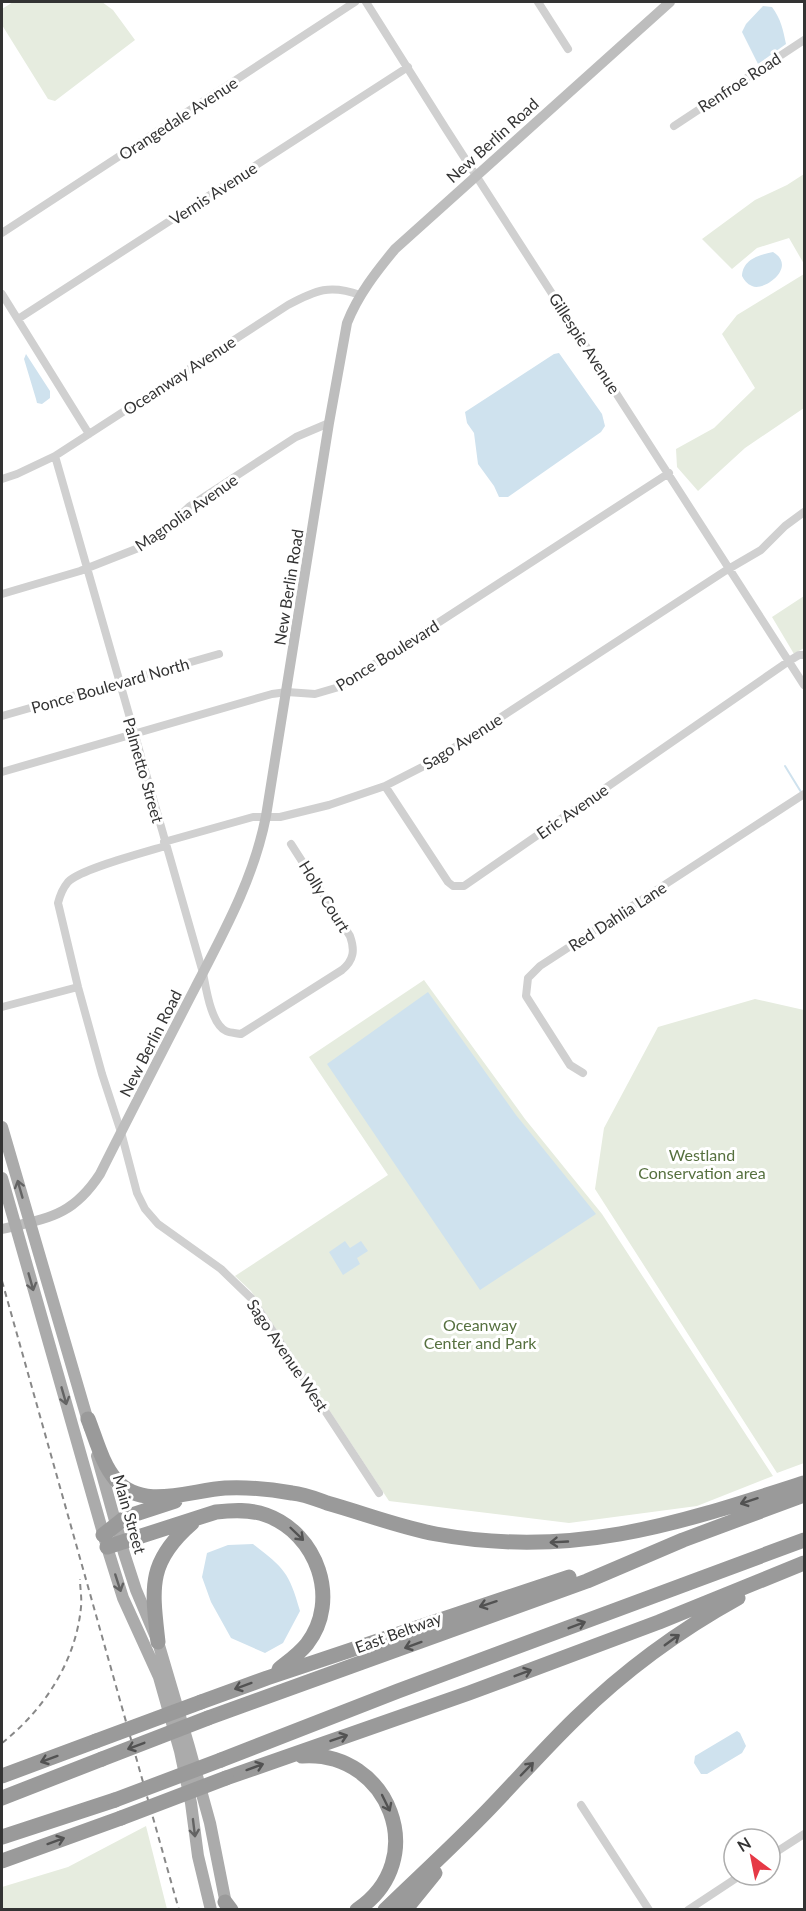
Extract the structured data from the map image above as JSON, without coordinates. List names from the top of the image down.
{
  "streets": {
    "highway": ["East Beltway"],
    "main road": ["Main Street"],
    "street": [
      "Renfroe Road",
      "Orangedale Avenue",
      "New Berlin Road",
      "Vernis Avenue",
      "Gillespie Avenue",
      "Oceanway Avenue",
      "Magnolia Avenue",
      "Ponce Boulevard",
      "Ponce Boulevard North",
      "Sago Avenue",
      "Palmetto Street",
      "Eric Avenue",
      "Holly Court",
      "Red Dahlia Lane",
      "Sago Avenue West"
    ]
  },
  "crossings": [
    ["New Berlin Road", "Gillespie Avenue"],
    ["New Berlin Road", "Oceanway Avenue"],
    ["New Berlin Road", "Magnolia Avenue"],
    ["New Berlin Road", "Ponce Boulevard"],
    ["New Berlin Road", "Sago Avenue"],
    ["New Berlin Road", "Palmetto Street"],
    ["New Berlin Road", "Sago Avenue West"],
    ["New Berlin Road", "Main Street"],
    ["Vernis Avenue", "Gillespie Avenue"],
    ["Gillespie Avenue", "Ponce Boulevard"],
    ["Gillespie Avenue", "Sago Avenue"],
    ["Gillespie Avenue", "Eric Avenue"],
    ["Oceanway Avenue", "Palmetto Street"],
    ["Magnolia Avenue", "Palmetto Street"],
    ["Ponce Boulevard", "Palmetto Street"],
    ["Ponce Boulevard North", "Palmetto Street"],
    ["Sago Avenue", "Palmetto Street"],
    ["Sago Avenue", "Eric Avenue"],
    ["Sago Avenue", "Sago Avenue West"],
    ["Palmetto Street", "Holly Court"]
  ],
  "parks": ["Westland Conservation area", "Oceanway Center and Park"],
  "north": "top left"
}
